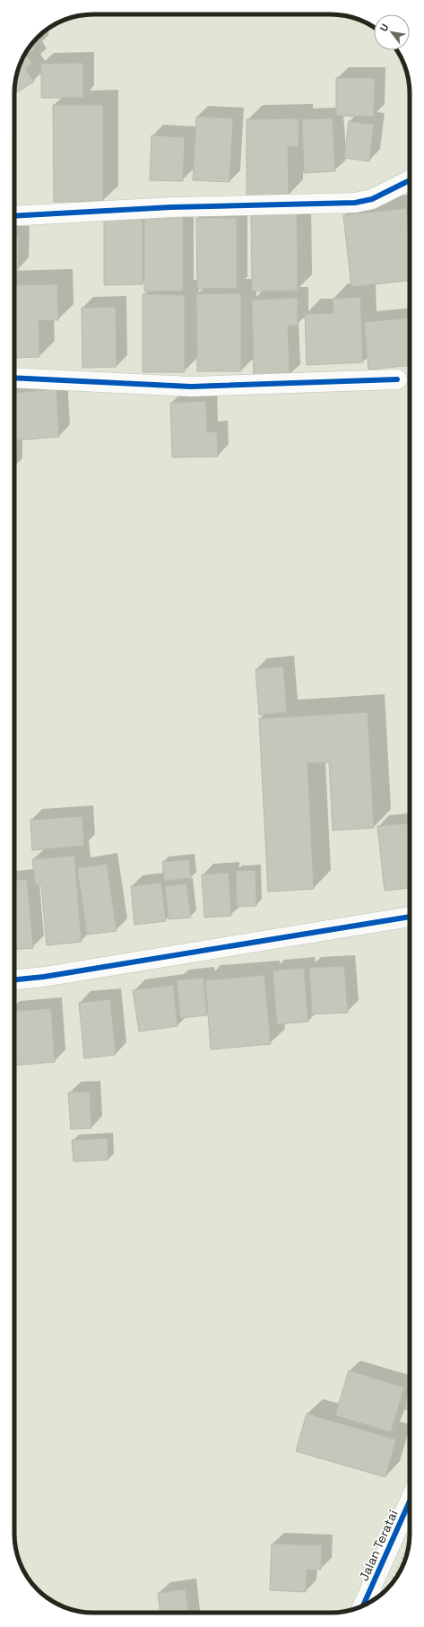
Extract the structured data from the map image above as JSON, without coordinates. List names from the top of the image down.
{
  "streets": {
    "street": ["Jalan Teratai"]
  },
  "north": "top left"
}
